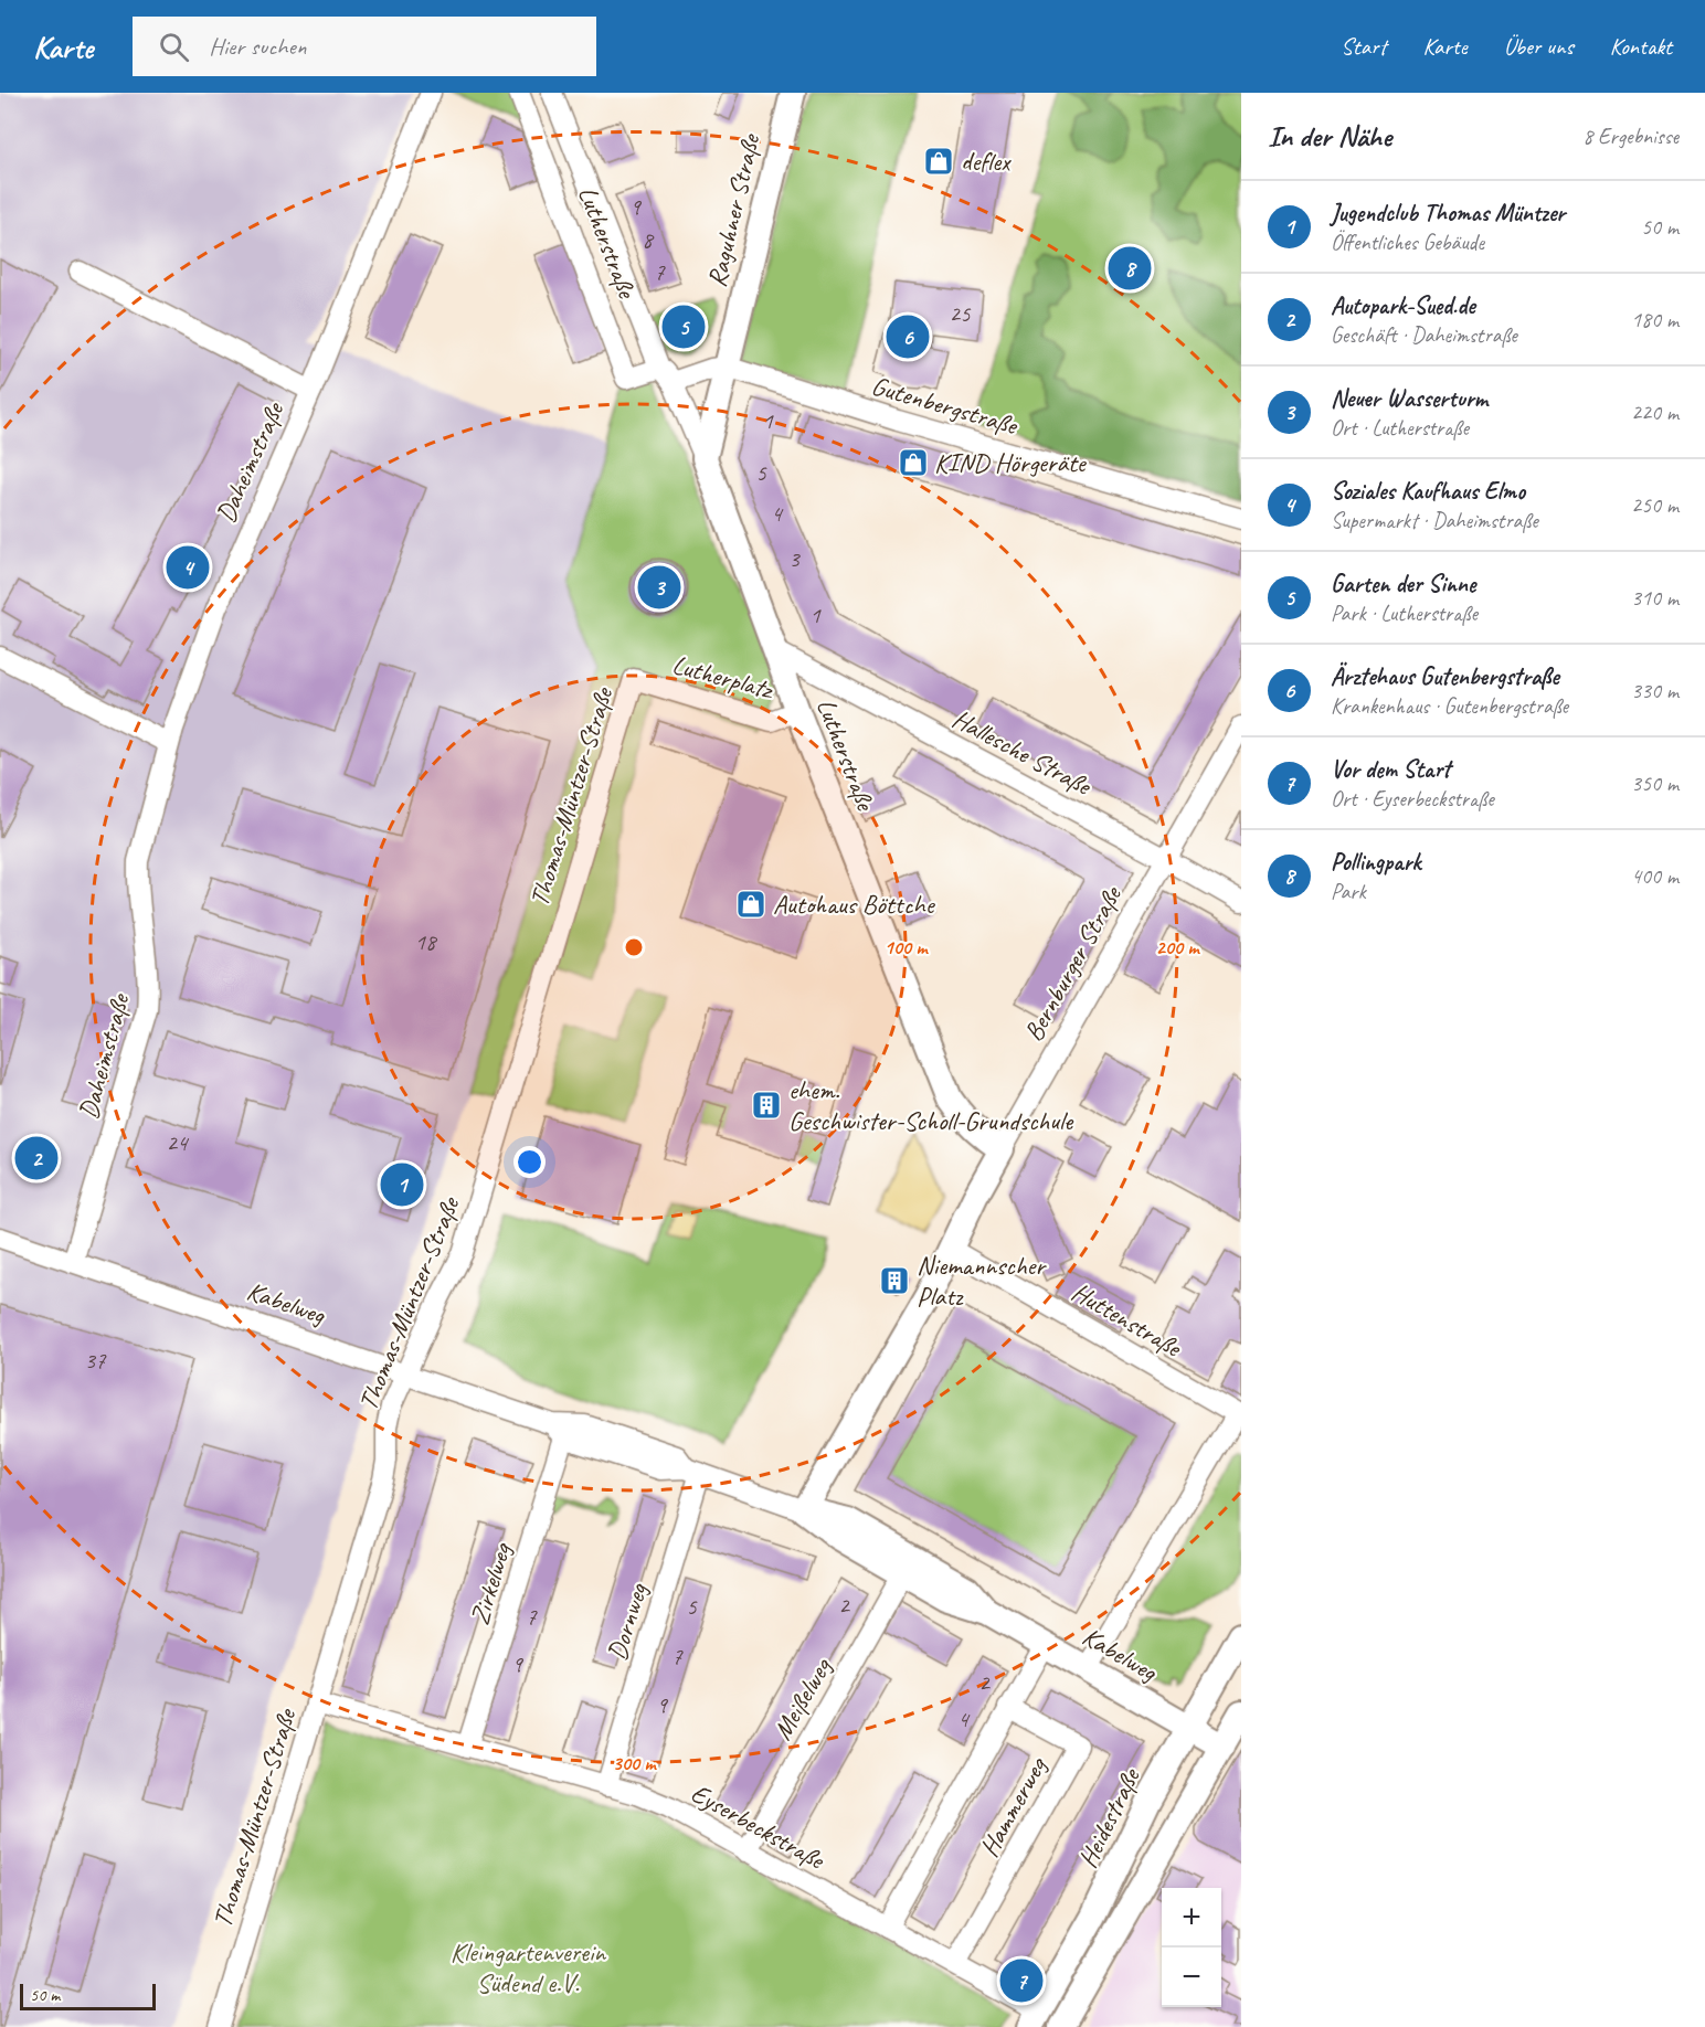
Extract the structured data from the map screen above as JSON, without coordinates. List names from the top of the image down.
{
  "streets": {
    "main road": [
      "Raguhner Straße",
      "Lutherstraße",
      "Bernburger Straße",
      "Kabelweg",
      "Heidestraße"
    ],
    "street": [
      "Gutenbergstraße",
      "Daheimstraße",
      "Lutherplatz",
      "Hallesche Straße",
      "Thomas-Müntzer-Straße",
      "Huttenstraße",
      "Zirkelweg",
      "Dornweg",
      "Meißelweg",
      "Hammerweg",
      "Eyserbeckstraße"
    ]
  },
  "crossings": [
    ["Raguhner Straße", "Lutherstraße"],
    ["Raguhner Straße", "Gutenbergstraße"],
    ["Lutherstraße", "Lutherplatz"],
    ["Lutherstraße", "Hallesche Straße"],
    ["Lutherstraße", "Bernburger Straße"],
    ["Daheimstraße", "Kabelweg"],
    ["Lutherplatz", "Thomas-Müntzer-Straße"],
    ["Hallesche Straße", "Bernburger Straße"],
    ["Thomas-Müntzer-Straße", "Kabelweg"],
    ["Thomas-Müntzer-Straße", "Eyserbeckstraße"],
    ["Bernburger Straße", "Kabelweg"],
    ["Bernburger Straße", "Huttenstraße"],
    ["Kabelweg", "Zirkelweg"],
    ["Kabelweg", "Dornweg"],
    ["Kabelweg", "Meißelweg"],
    ["Kabelweg", "Hammerweg"],
    ["Kabelweg", "Heidestraße"],
    ["Zirkelweg", "Eyserbeckstraße"],
    ["Dornweg", "Eyserbeckstraße"],
    ["Meißelweg", "Eyserbeckstraße"],
    ["Hammerweg", "Eyserbeckstraße"],
    ["Heidestraße", "Eyserbeckstraße"]
  ],
  "parks": ["Kleingartenverein Südend e.V."],
  "places": {
    "shop": ["deflex", "KIND Hörgeräte", "Autohaus Böttche"],
    "building": ["ehem. Geschwister-Scholl-Grundschule", "Niemannscher Platz"]
  },
  "house_numbers": [
    "9",
    "8",
    "7",
    "25",
    "1",
    "5",
    "4",
    "3",
    "1",
    "18",
    "24",
    "37",
    "2",
    "5",
    "7",
    "7",
    "9",
    "2",
    "9",
    "4"
  ],
  "scale_bar": "50 m",
  "page": {
    "header": "Karte",
    "search": "Hier suchen",
    "nav": [
      "Start",
      "Karte",
      "Über uns",
      "Kontakt"
    ],
    "heading": ["In der Nähe", "8 Ergebnisse"],
    "list": [
      {
        "mark": "1",
        "name": "Jugendclub Thomas Müntzer",
        "note": "Öffentliches Gebäude",
        "value": "50 m"
      },
      {
        "mark": "2",
        "name": "Autopark-Sued.de",
        "note": "Geschäft · Daheimstraße",
        "value": "180 m"
      },
      {
        "mark": "3",
        "name": "Neuer Wasserturm",
        "note": "Ort · Lutherstraße",
        "value": "220 m"
      },
      {
        "mark": "4",
        "name": "Soziales Kaufhaus Elmo",
        "note": "Supermarkt · Daheimstraße",
        "value": "250 m"
      },
      {
        "mark": "5",
        "name": "Garten der Sinne",
        "note": "Park · Lutherstraße",
        "value": "310 m"
      },
      {
        "mark": "6",
        "name": "Ärztehaus Gutenbergstraße",
        "note": "Krankenhaus · Gutenbergstraße",
        "value": "330 m"
      },
      {
        "mark": "7",
        "name": "Vor dem Start",
        "note": "Ort · Eyserbeckstraße",
        "value": "350 m"
      },
      {
        "mark": "8",
        "name": "Pollingpark",
        "note": "Park",
        "value": "400 m"
      }
    ],
    "pins": [
      "8",
      "5",
      "6",
      "4",
      "3",
      "2",
      "1",
      "7"
    ],
    "map_buttons": ["+", "−"],
    "scale": "50 m"
  },
  "rings": ["100 m", "200 m", "300 m"]
}
